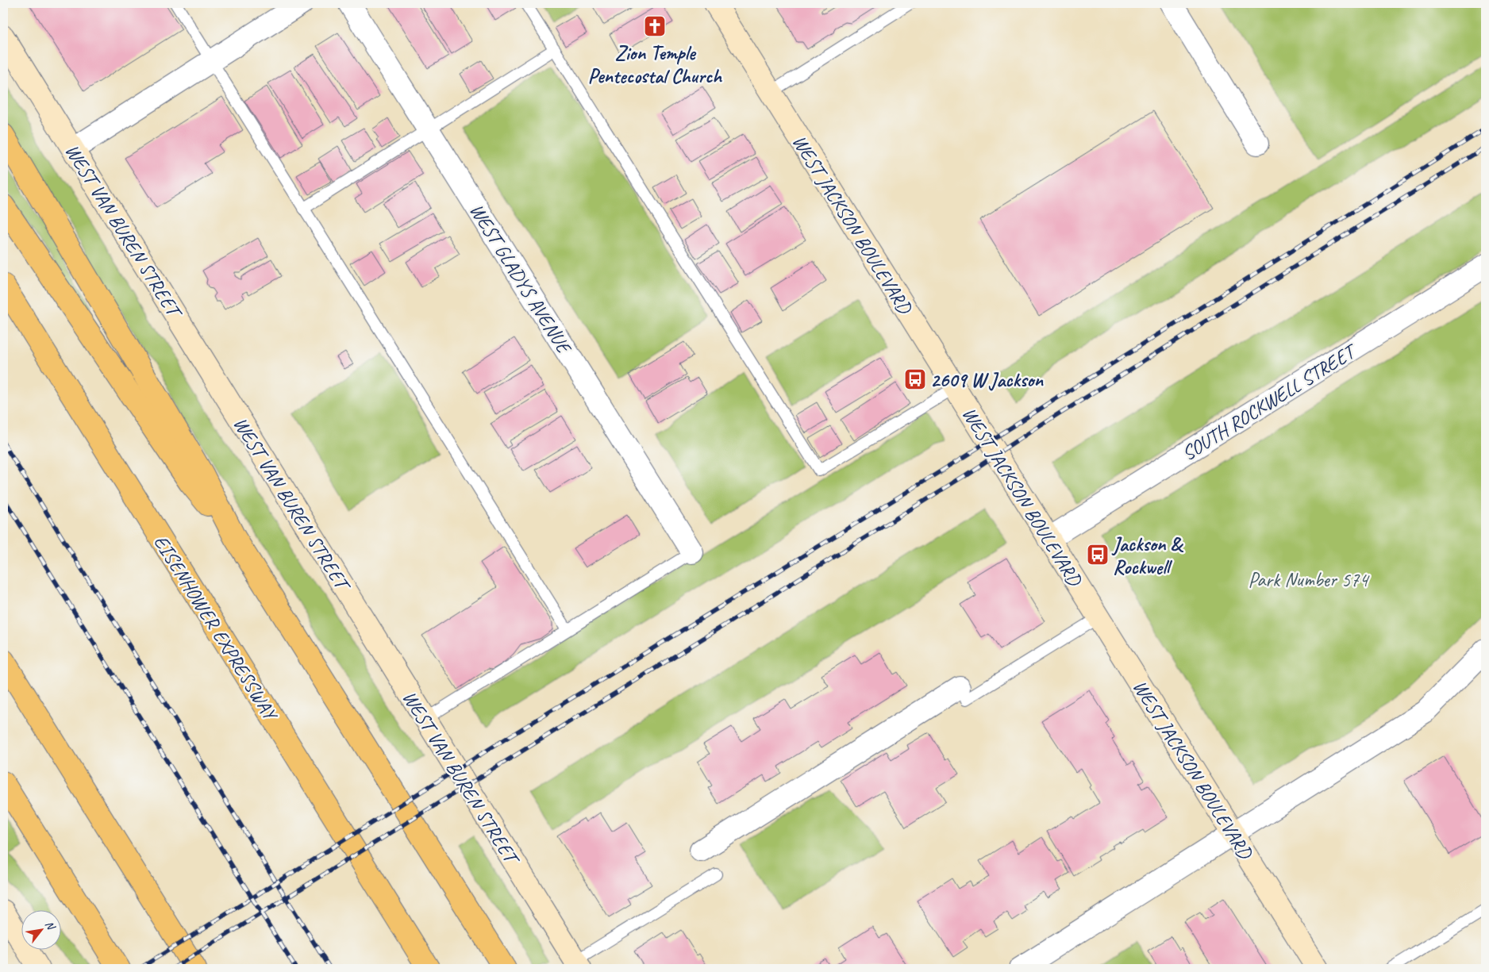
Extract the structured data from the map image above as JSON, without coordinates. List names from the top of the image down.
{
  "streets": {
    "highway": ["EISENHOWER EXPRESSWAY"],
    "street": [
      "WEST JACKSON BOULEVARD",
      "WEST VAN BUREN STREET",
      "WEST GLADYS AVENUE",
      "SOUTH ROCKWELL STREET"
    ]
  },
  "crossings": [
    ["WEST JACKSON BOULEVARD", "SOUTH ROCKWELL STREET"]
  ],
  "parks": ["Park Number 574"],
  "places": {
    "church": ["Zion Temple Pentecostal Church"],
    "bus stop": ["2609 W Jackson", "Jackson & Rockwell"]
  },
  "north": "top right"
}
